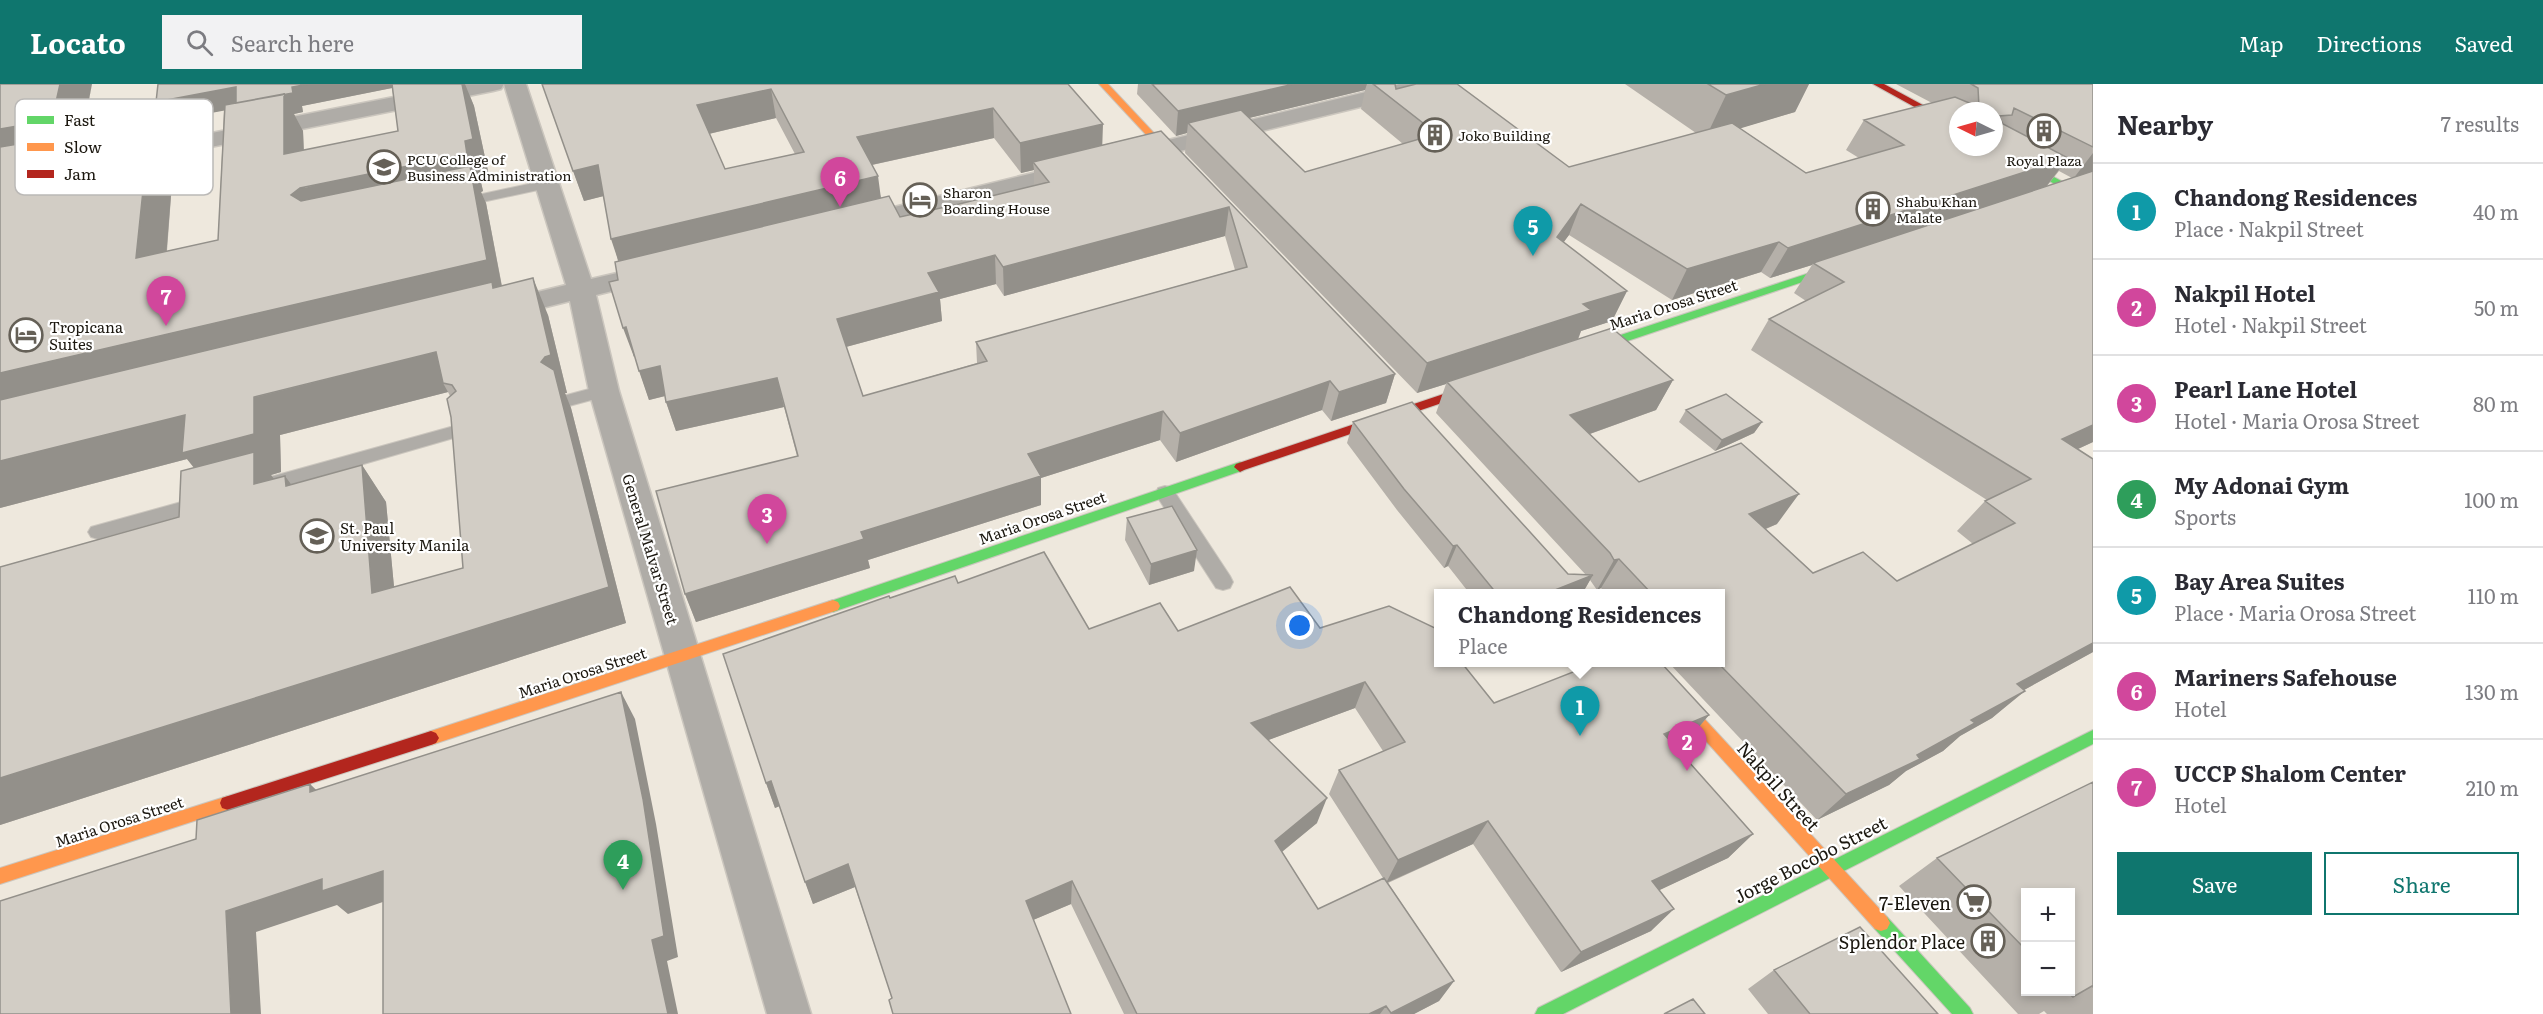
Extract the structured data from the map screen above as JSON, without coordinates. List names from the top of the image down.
{
  "streets": {
    "street": [
      "Maria Orosa Street",
      "General Malvar Street",
      "Nakpil Street",
      "Jorge Bocobo Street"
    ]
  },
  "crossings": [
    ["Maria Orosa Street", "General Malvar Street"],
    ["Nakpil Street", "Jorge Bocobo Street"]
  ],
  "places": {
    "building": [
      "Royal Plaza",
      "Joko Building",
      "Shabu Khan Malate",
      "Splendor Place"
    ],
    "school or university": ["PCU College of Business Administration", "St. Paul University Manila"],
    "hotel": ["Sharon Boarding House", "Tropicana Suites"],
    "supermarket": ["7-Eleven"]
  },
  "legend": ["Fast", "Slow", "Jam"],
  "north": "left",
  "page": {
    "header": "Locato",
    "search": "Search here",
    "nav": ["Map", "Directions", "Saved"],
    "heading": ["Nearby", "7 results"],
    "pins": [
      "6",
      "5",
      "7",
      "3",
      "1",
      "2",
      "4"
    ],
    "list": [
      {
        "mark": "1",
        "name": "Chandong Residences",
        "note": "Place · Nakpil Street",
        "value": "40 m"
      },
      {
        "mark": "2",
        "name": "Nakpil Hotel",
        "note": "Hotel · Nakpil Street",
        "value": "50 m"
      },
      {
        "mark": "3",
        "name": "Pearl Lane Hotel",
        "note": "Hotel · Maria Orosa Street",
        "value": "80 m"
      },
      {
        "mark": "4",
        "name": "My Adonai Gym",
        "note": "Sports",
        "value": "100 m"
      },
      {
        "mark": "5",
        "name": "Bay Area Suites",
        "note": "Place · Maria Orosa Street",
        "value": "110 m"
      },
      {
        "mark": "6",
        "name": "Mariners Safehouse",
        "note": "Hotel",
        "value": "130 m"
      },
      {
        "mark": "7",
        "name": "UCCP Shalom Center",
        "note": "Hotel",
        "value": "210 m"
      }
    ],
    "popup": ["Chandong Residences", "Place"],
    "buttons": ["Save", "Share"],
    "map_buttons": ["+", "−"]
  }
}
